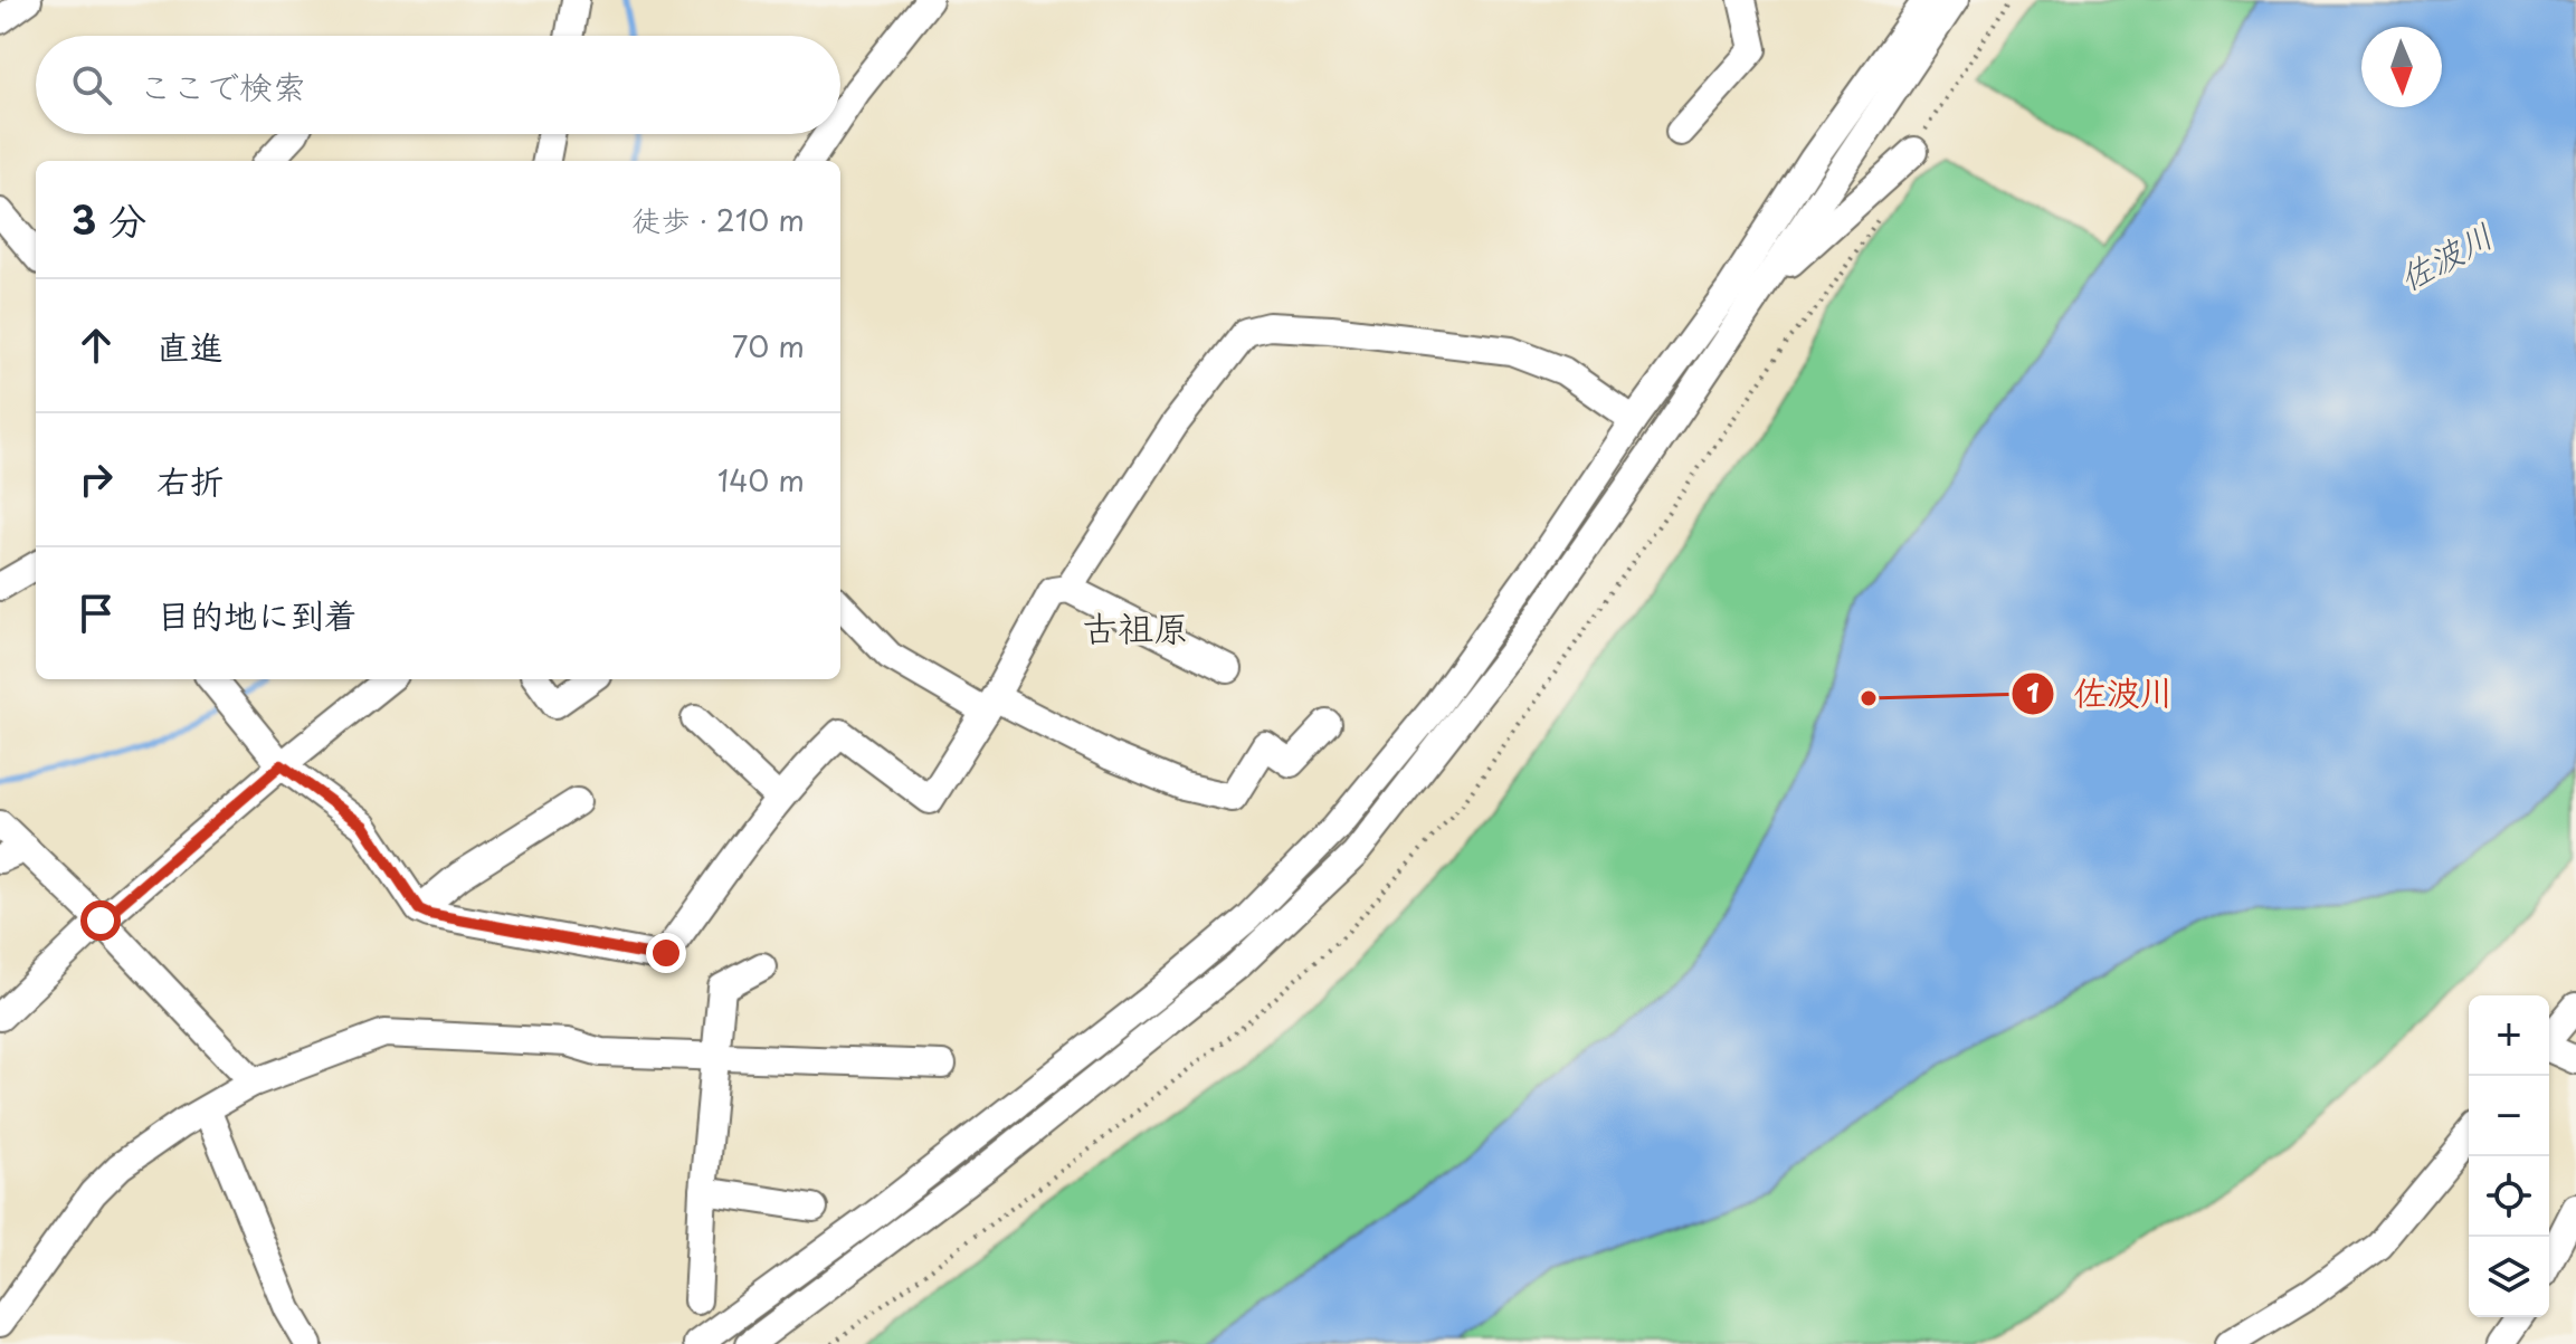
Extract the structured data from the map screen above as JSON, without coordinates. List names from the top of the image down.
{
  "districts": ["古祖原"],
  "water": ["佐波川"],
  "places": ["佐波川"],
  "north": "bottom",
  "page": {
    "search": "ここで検索",
    "heading": ["3 分", "徒歩 · 210 m"],
    "list": [
      ["直進", "70 m"],
      ["右折", "140 m"],
      "目的地に到着"
    ],
    "map_buttons": ["+", "−"]
  }
}
